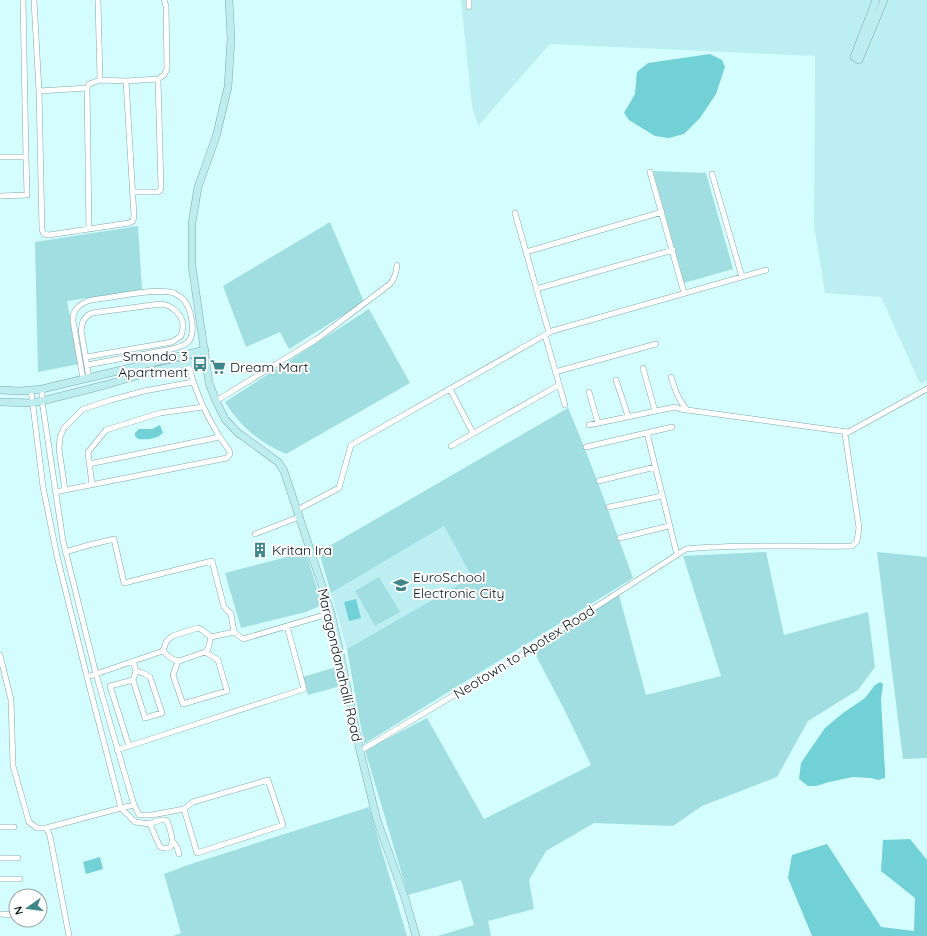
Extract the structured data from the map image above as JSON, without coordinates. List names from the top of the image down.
{
  "streets": {
    "street": ["Neotown to Apotex Road", "Maragondanahalli Road"]
  },
  "crossings": [
    ["Neotown to Apotex Road", "Maragondanahalli Road"]
  ],
  "places": {
    "bus stop": ["Smondo 3 Apartment"],
    "supermarket": ["Dream Mart"],
    "building": ["Kritan Ira"],
    "school or university": ["EuroSchool Electronic City"]
  },
  "north": "left"
}
